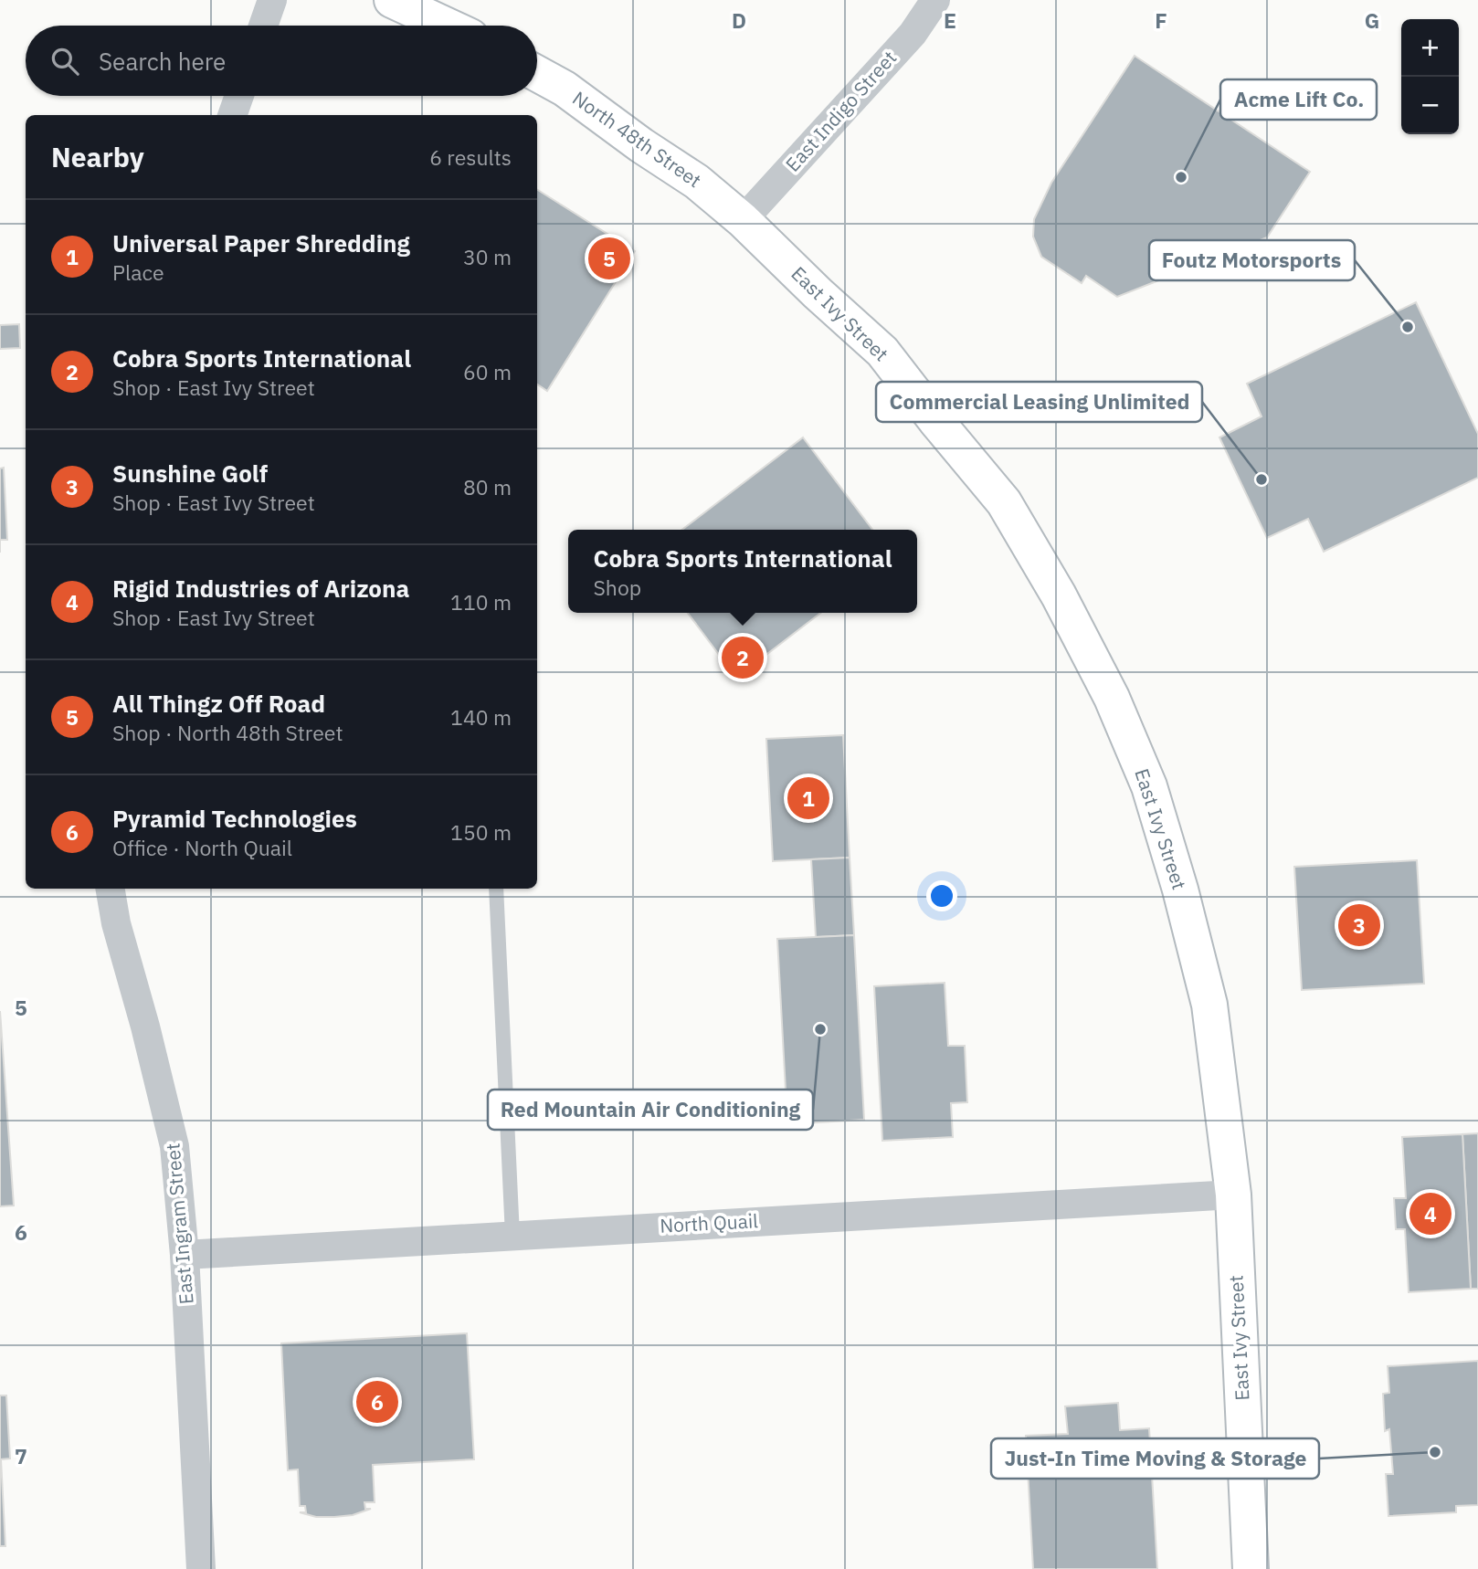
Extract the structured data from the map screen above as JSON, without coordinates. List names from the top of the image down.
{
  "streets": {
    "street": [
      "East Indigo Street",
      "North 48th Street",
      "East Ivy Street",
      "East Ingram Street",
      "North Quail"
    ]
  },
  "crossings": [
    ["East Indigo Street", "North 48th Street"],
    ["East Indigo Street", "East Ivy Street"],
    ["North 48th Street", "East Ivy Street"],
    ["East Ivy Street", "North Quail"],
    ["East Ingram Street", "North Quail"]
  ],
  "places": [
    "Acme Lift Co.",
    "Foutz Motorsports",
    "Commercial Leasing Unlimited",
    "Red Mountain Air Conditioning",
    "Just-In Time Moving & Storage"
  ],
  "page": {
    "map_buttons": ["+", "−"],
    "search": "Search here",
    "heading": ["Nearby", "6 results"],
    "list": [
      {
        "mark": "1",
        "name": "Universal Paper Shredding",
        "note": "Place",
        "value": "30 m"
      },
      {
        "mark": "2",
        "name": "Cobra Sports International",
        "note": "Shop · East Ivy Street",
        "value": "60 m"
      },
      {
        "mark": "3",
        "name": "Sunshine Golf",
        "note": "Shop · East Ivy Street",
        "value": "80 m"
      },
      {
        "mark": "4",
        "name": "Rigid Industries of Arizona",
        "note": "Shop · East Ivy Street",
        "value": "110 m"
      },
      {
        "mark": "5",
        "name": "All Thingz Off Road",
        "note": "Shop · North 48th Street",
        "value": "140 m"
      },
      {
        "mark": "6",
        "name": "Pyramid Technologies",
        "note": "Office · North Quail",
        "value": "150 m"
      }
    ],
    "pins": [
      "5",
      "2",
      "1",
      "3",
      "4",
      "6"
    ],
    "popup": ["Cobra Sports International", "Shop"]
  },
  "grid": {
    "columns": [
      "D",
      "E",
      "F",
      "G"
    ],
    "rows": ["5", "6", "7"]
  }
}
